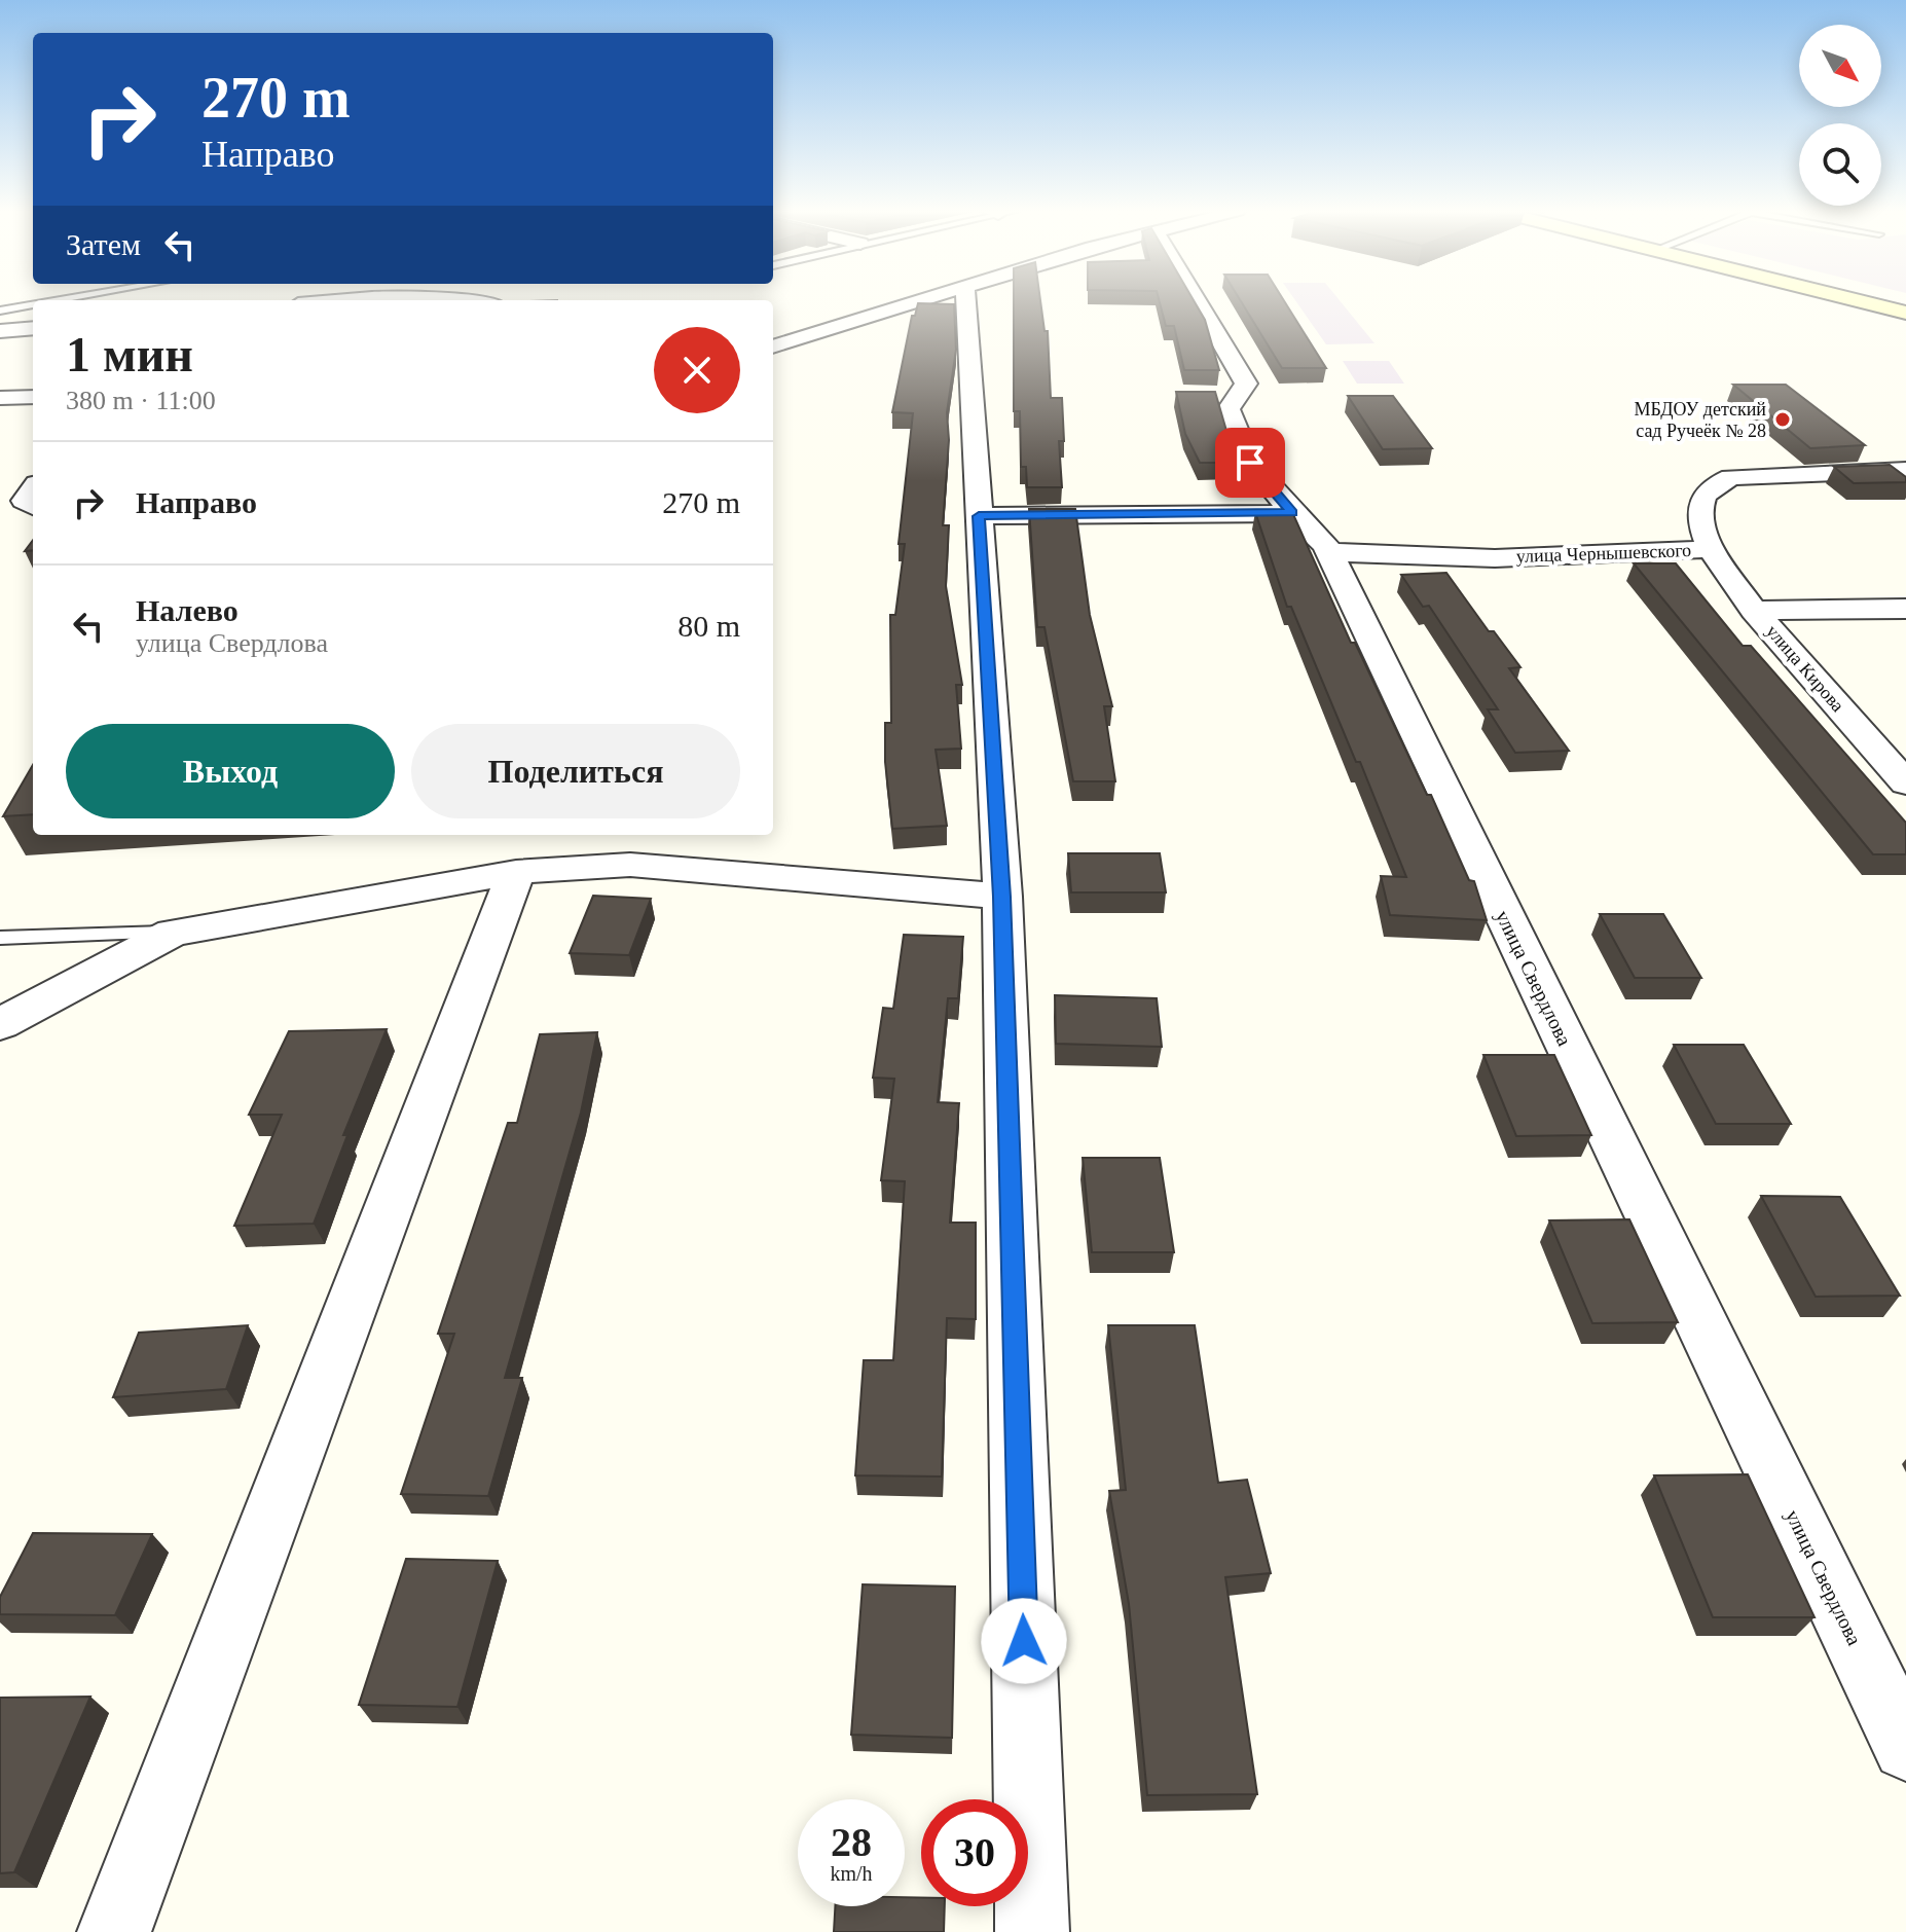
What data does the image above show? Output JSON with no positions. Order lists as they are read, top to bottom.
{
  "streets": {
    "street": ["улица Чернышевского", "улица Кирова", "улица Свердлова"]
  },
  "crossings": [
    ["улица Чернышевского", "улица Кирова"],
    ["улица Чернышевского", "улица Свердлова"]
  ],
  "places": ["МБДОУ детский сад Ручеёк № 28"],
  "north": "bottom right",
  "page": {
    "turn": ["270 m", "Направо"],
    "then": "Затем",
    "heading": ["1 мин", "380 m · 11:00"],
    "list": [
      {
        "name": "Направо",
        "value": "270 m"
      },
      {
        "name": "Налево",
        "note": "улица Свердлова",
        "value": "80 m"
      }
    ],
    "buttons": ["Выход", "Поделиться"],
    "speed": "28 km/h",
    "limit": "30"
  }
}
